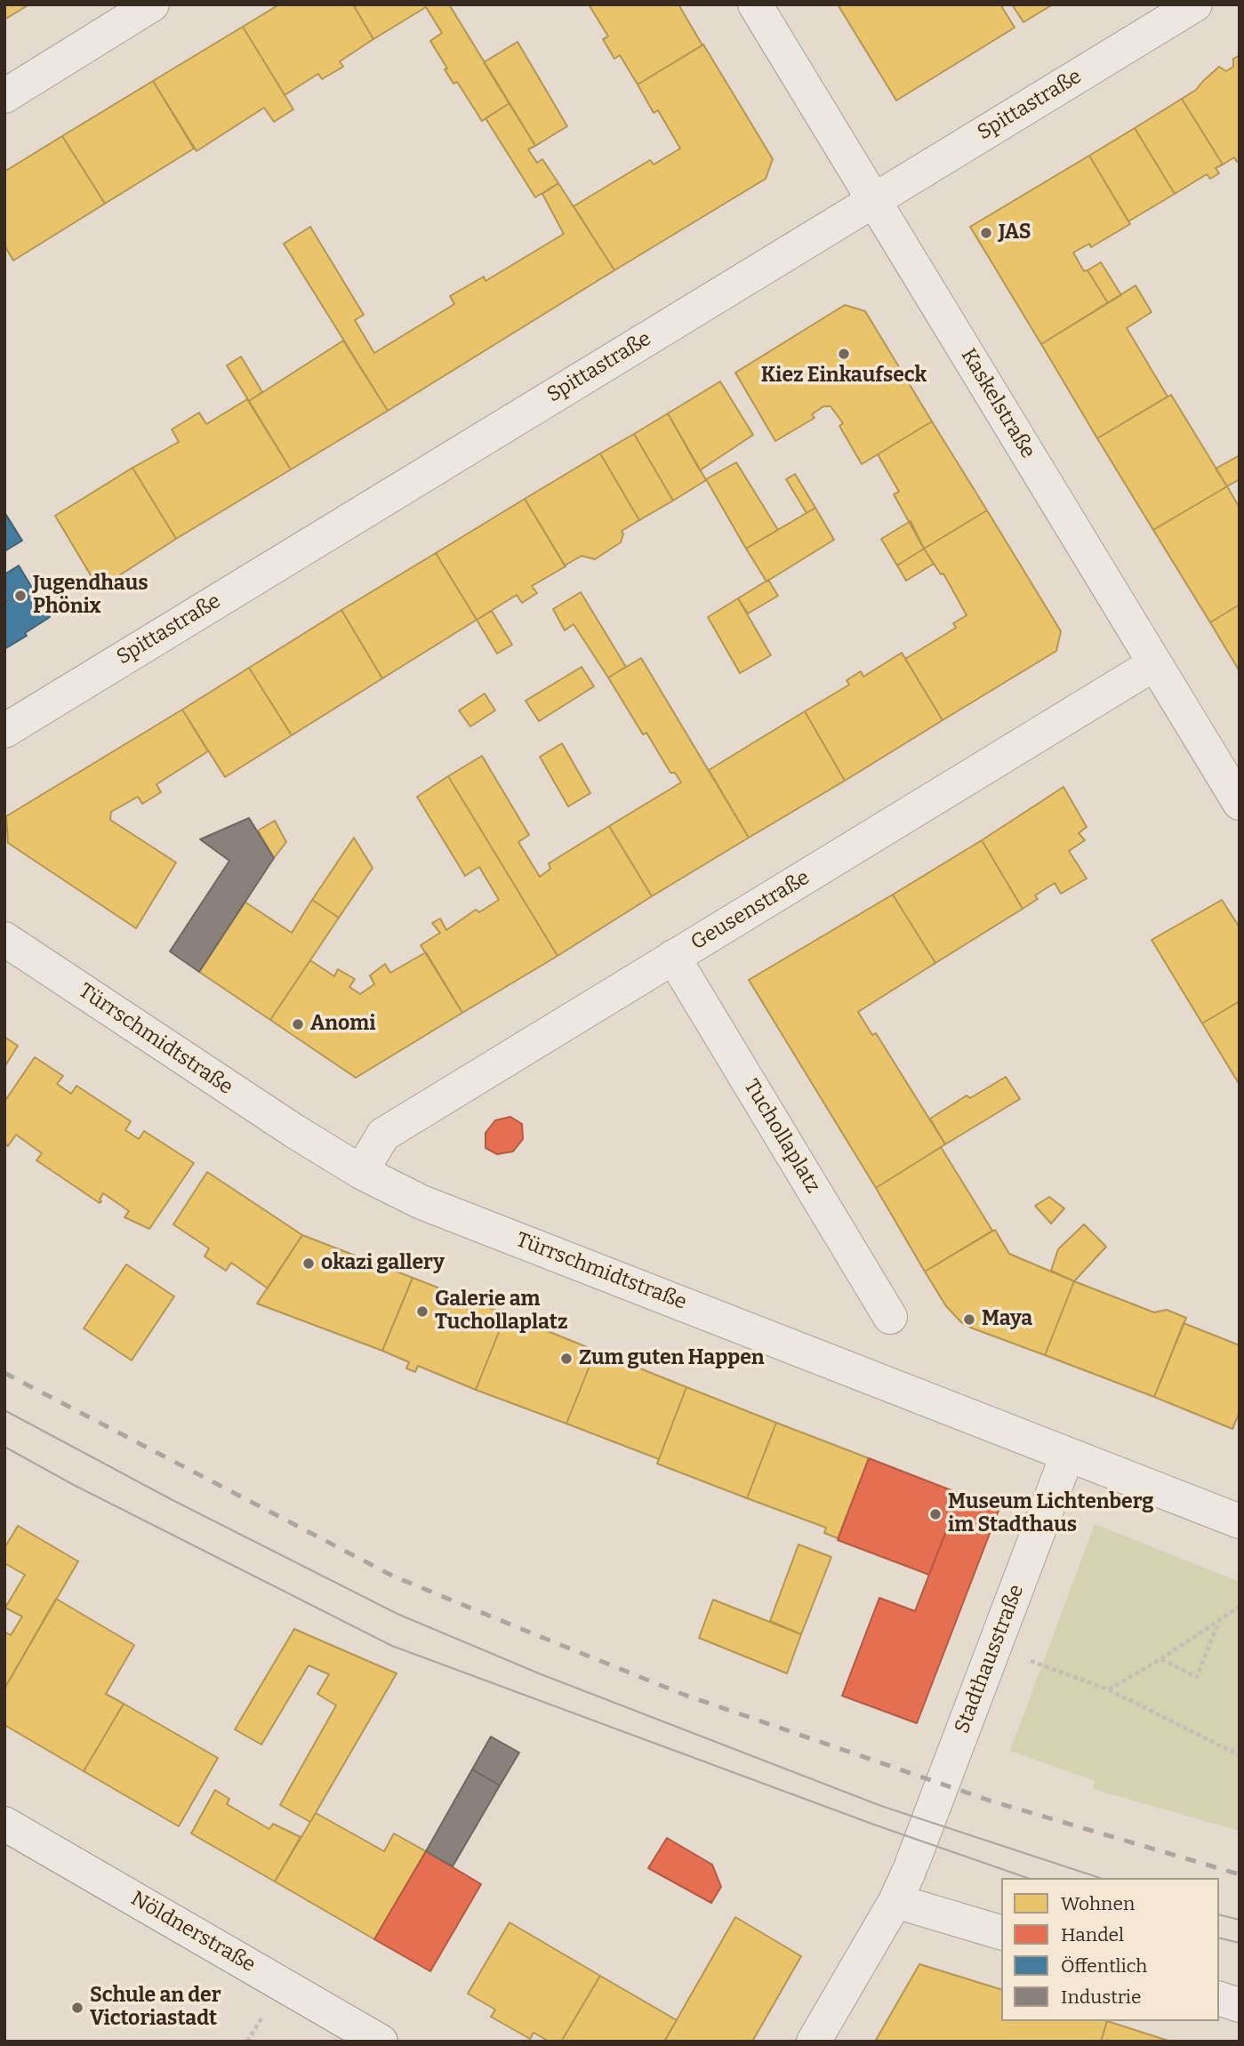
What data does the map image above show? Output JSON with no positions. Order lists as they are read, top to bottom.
{
  "streets": {
    "street": [
      "Spittastraße",
      "Kaskelstraße",
      "Geusenstraße",
      "Türrschmidtstraße",
      "Tuchollaplatz",
      "Stadthausstraße",
      "Nöldnerstraße"
    ]
  },
  "crossings": [
    ["Spittastraße", "Kaskelstraße"],
    ["Kaskelstraße", "Geusenstraße"],
    ["Geusenstraße", "Türrschmidtstraße"],
    ["Geusenstraße", "Tuchollaplatz"],
    ["Türrschmidtstraße", "Stadthausstraße"]
  ],
  "places": [
    "JAS",
    "Kiez Einkaufseck",
    "Jugendhaus Phönix",
    "Anomi",
    "okazi gallery",
    "Galerie am Tuchollaplatz",
    "Maya",
    "Zum guten Happen",
    "Museum Lichtenberg im Stadthaus",
    "Schule an der Victoriastadt"
  ],
  "legend": [
    "Wohnen",
    "Handel",
    "Öffentlich",
    "Industrie"
  ]
}
